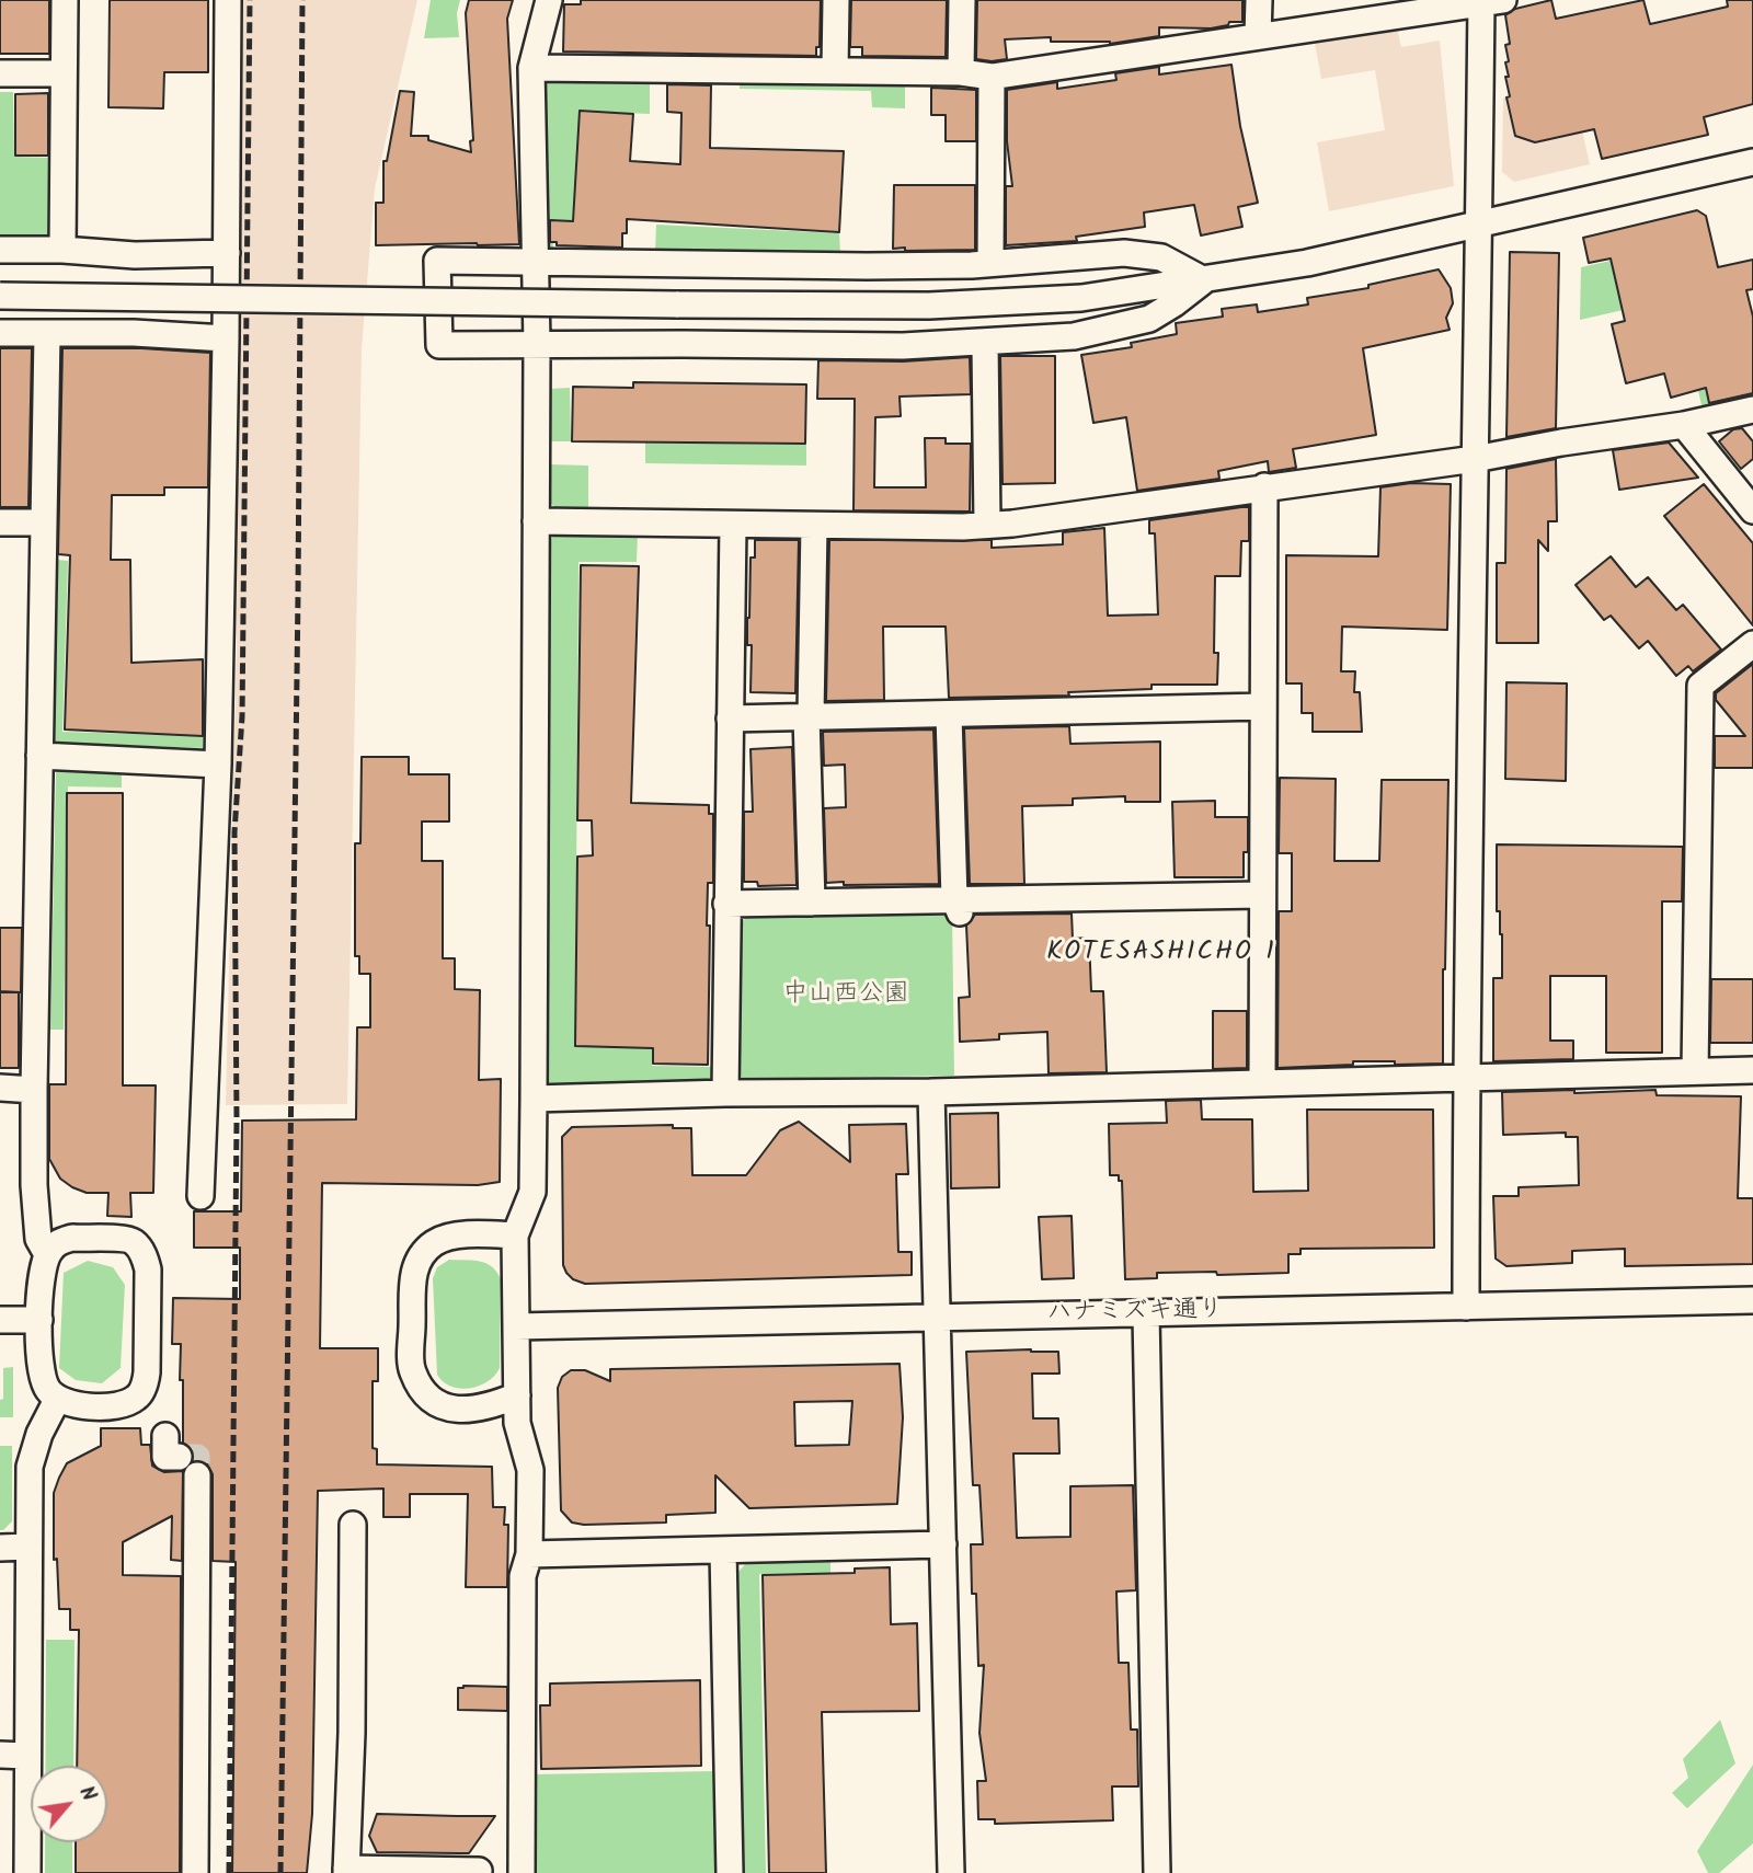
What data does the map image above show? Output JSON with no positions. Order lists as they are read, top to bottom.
{
  "streets": {
    "street": ["ハナミズキ通り"]
  },
  "districts": ["KOTESASHICHO 1"],
  "parks": ["中山西公園"],
  "north": "top right"
}
